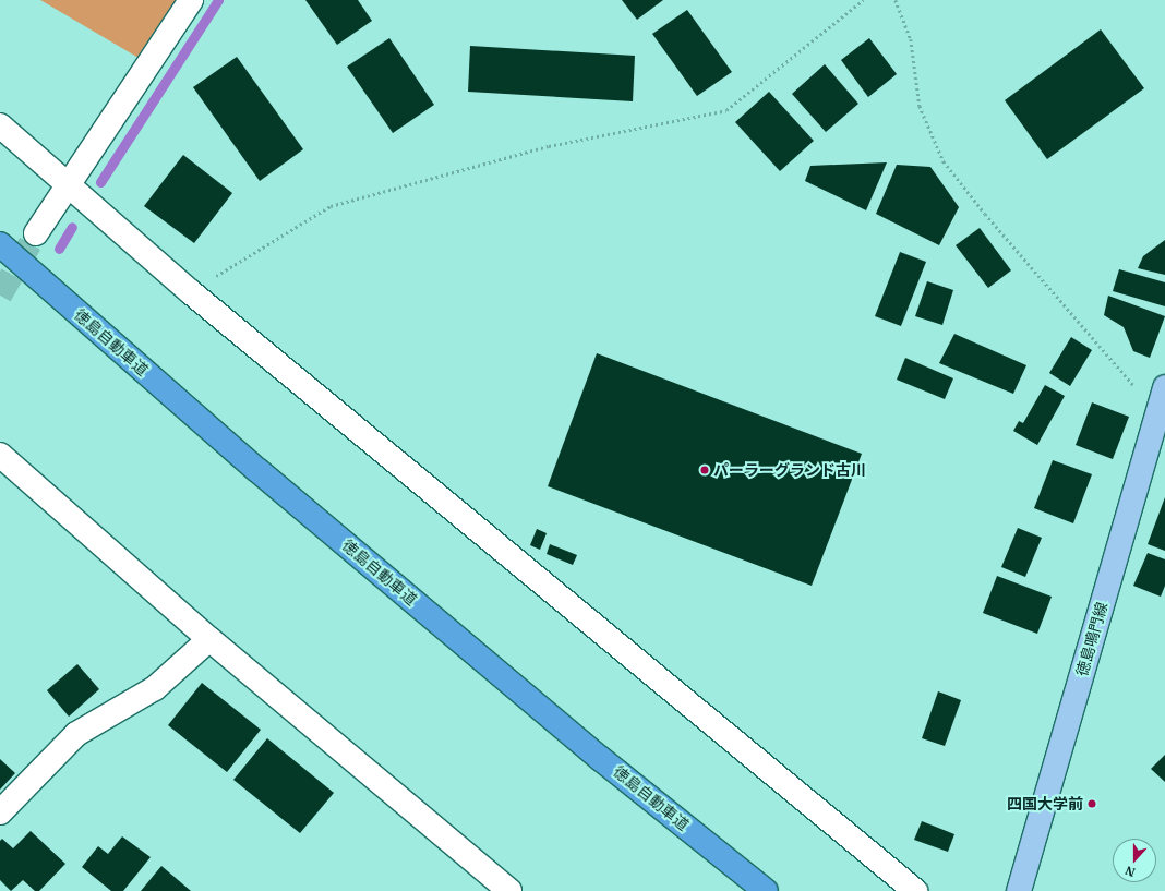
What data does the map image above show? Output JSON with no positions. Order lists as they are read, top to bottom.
{
  "streets": {
    "highway": ["徳島自動車道"],
    "main road": ["徳島鳴門線"]
  },
  "places": ["パーラーグランド古川", "四国大学前"],
  "north": "bottom"
}
